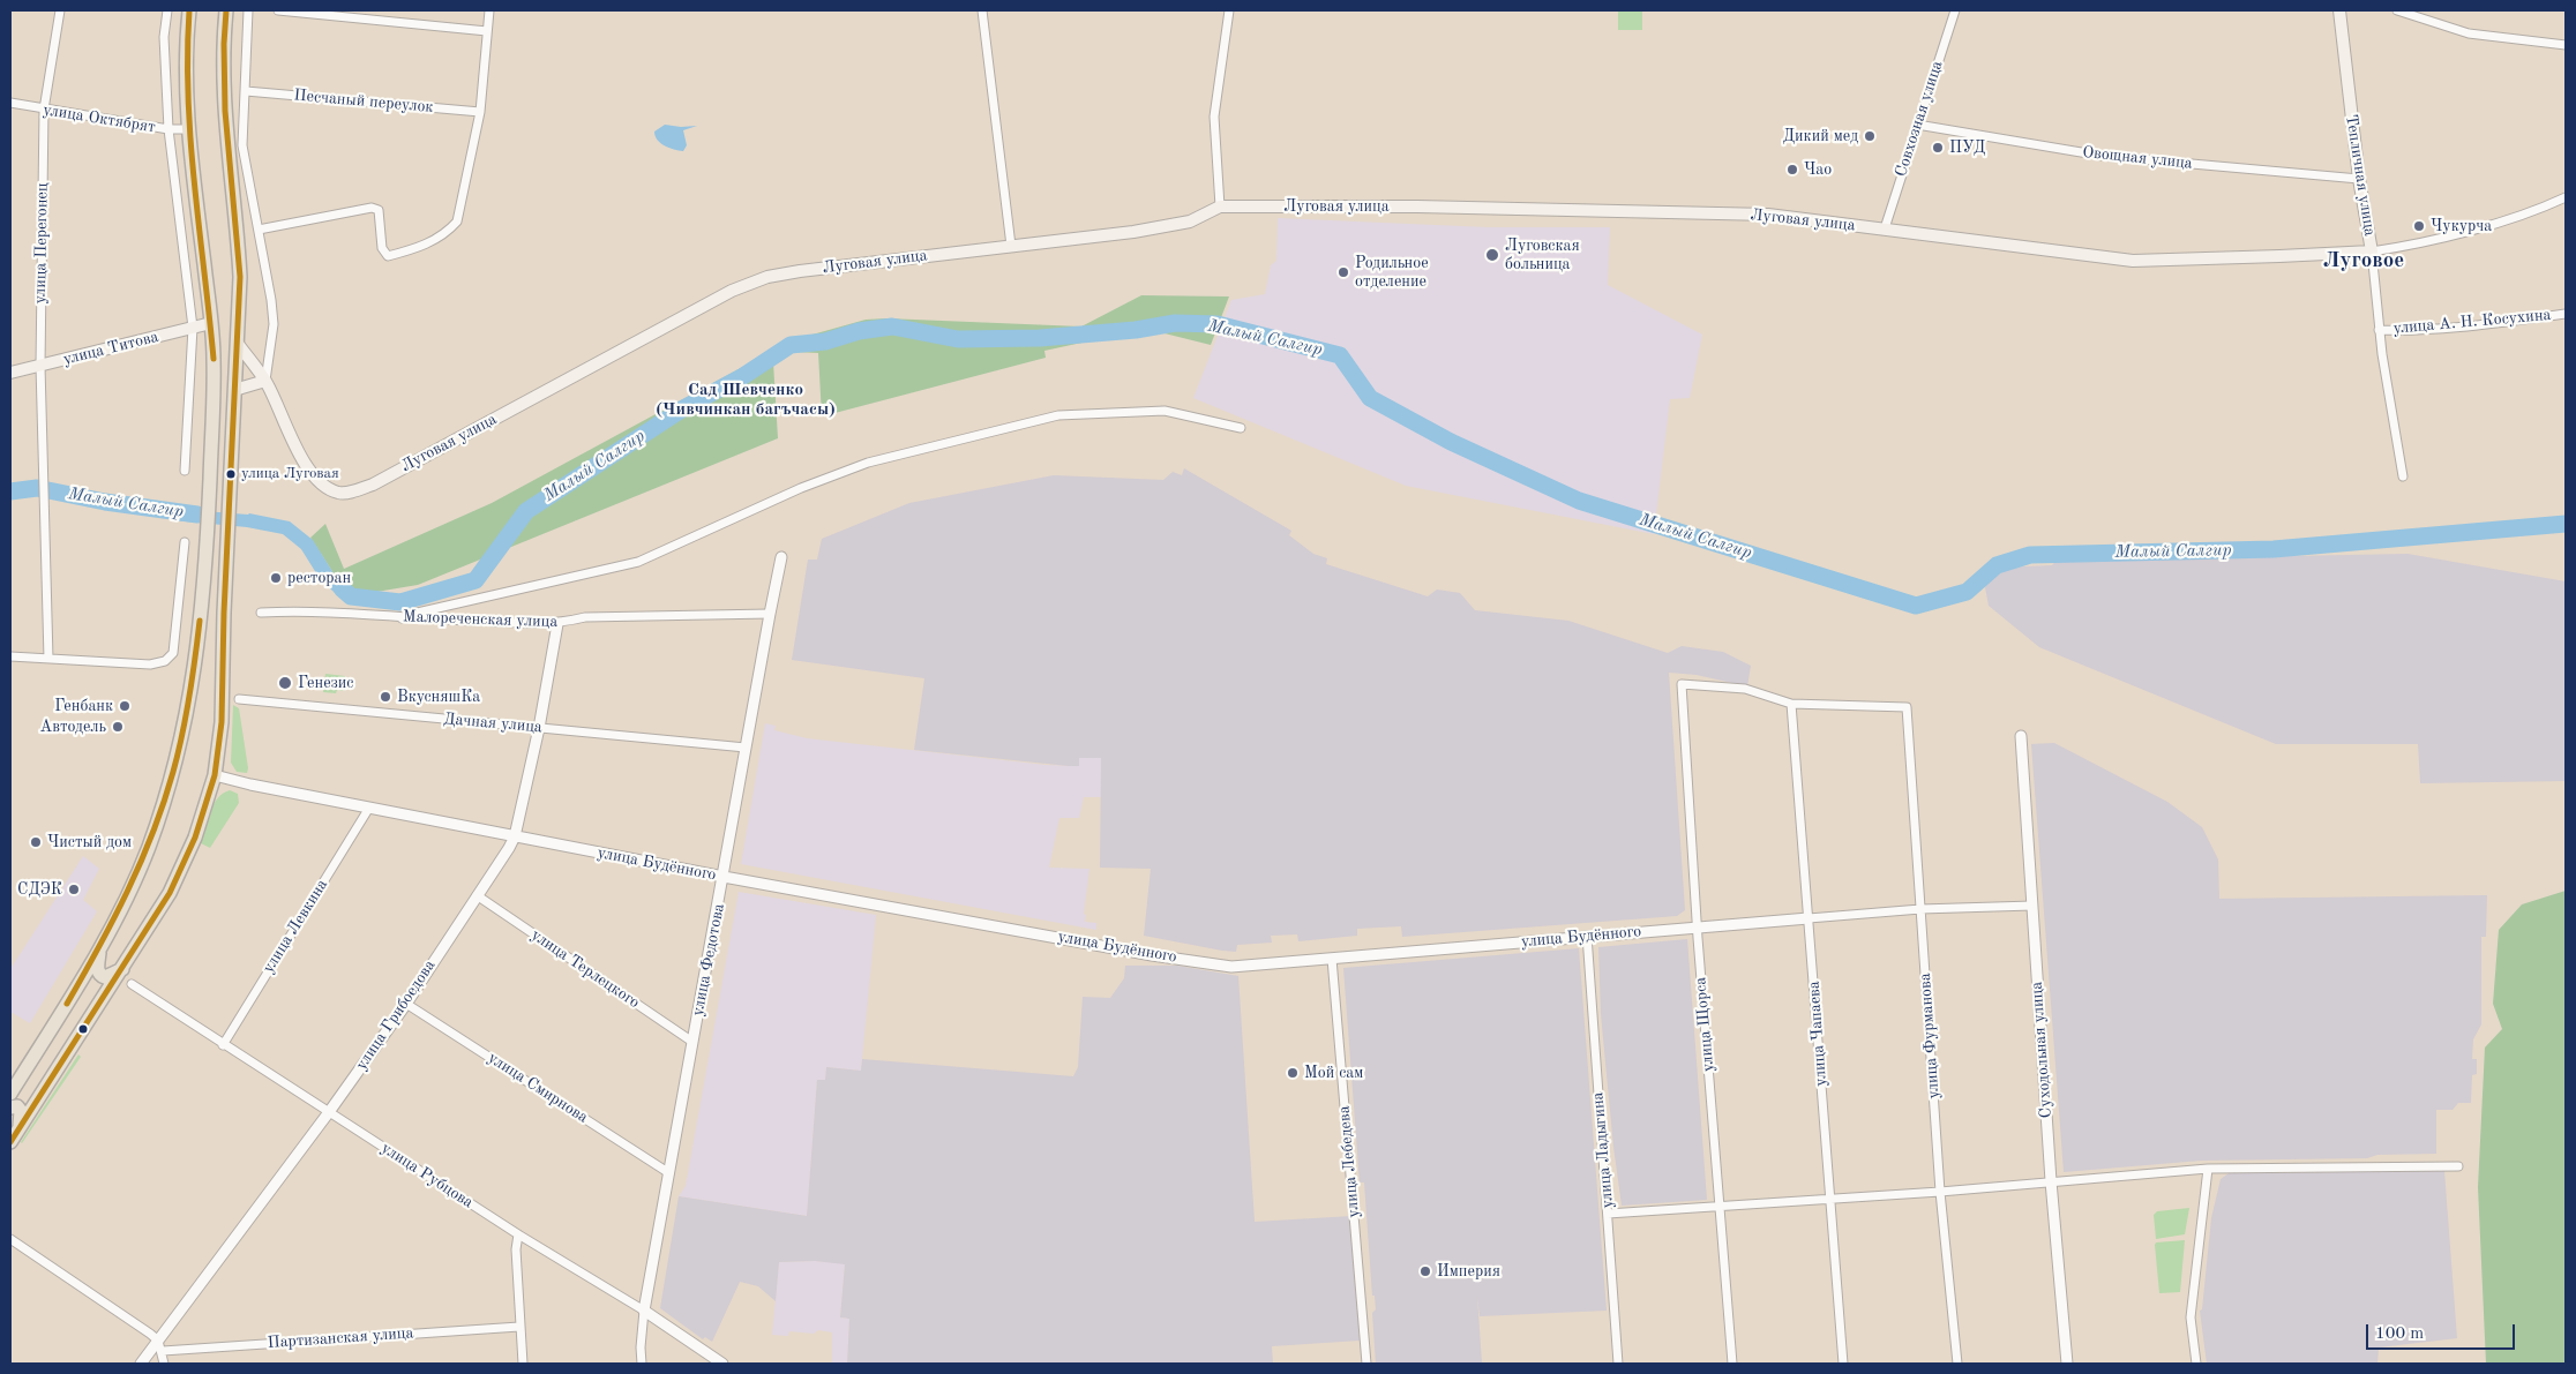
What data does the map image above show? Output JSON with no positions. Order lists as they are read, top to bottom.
{
  "streets": {
    "main road": ["Тепличная улица", "Луговая улица", "улица Титова"],
    "street": [
      "Песчаный переулок",
      "улица Октябрят",
      "Совхозная улица",
      "Овощная улица",
      "улица Перегонец",
      "улица А. Н. Косухина",
      "Малореченская улица",
      "Дачная улица",
      "улица Будённого",
      "улица Левкина",
      "улица Федотова",
      "улица Терлецкого",
      "улица Грибоедова",
      "улица Щорса",
      "улица Чапаева",
      "улица Фурманова",
      "Суходольная улица",
      "улица Смирнова",
      "улица Ладыгина",
      "улица Лебедева",
      "улица Рубцова",
      "Партизанская улица"
    ]
  },
  "crossings": [
    ["улица Октябрят", "улица Перегонец"],
    ["Совхозная улица", "Овощная улица"],
    ["Совхозная улица", "Луговая улица"],
    ["Овощная улица", "Тепличная улица"],
    ["Тепличная улица", "Луговая улица"],
    ["Тепличная улица", "улица А. Н. Косухина"],
    ["улица Перегонец", "улица Титова"],
    ["Малореченская улица", "улица Федотова"],
    ["Малореченская улица", "улица Грибоедова"],
    ["Дачная улица", "улица Федотова"],
    ["Дачная улица", "улица Грибоедова"],
    ["улица Будённого", "улица Левкина"],
    ["улица Будённого", "улица Федотова"],
    ["улица Будённого", "улица Грибоедова"],
    ["улица Будённого", "улица Щорса"],
    ["улица Будённого", "улица Чапаева"],
    ["улица Будённого", "улица Фурманова"],
    ["улица Будённого", "Суходольная улица"],
    ["улица Будённого", "улица Ладыгина"],
    ["улица Будённого", "улица Лебедева"],
    ["улица Левкина", "улица Рубцова"],
    ["улица Федотова", "улица Терлецкого"],
    ["улица Федотова", "улица Смирнова"],
    ["улица Федотова", "улица Рубцова"],
    ["улица Терлецкого", "улица Грибоедова"],
    ["улица Грибоедова", "улица Смирнова"],
    ["улица Грибоедова", "улица Рубцова"],
    ["улица Грибоедова", "Партизанская улица"],
    ["улица Щорса", "улица Чапаева"],
    ["улица Щорса", "улица Фурманова"],
    ["улица Чапаева", "улица Фурманова"]
  ],
  "districts": ["Луговое", "Сад Шевченко (Чивчинкан багъчасы)"],
  "water": ["Малый Салгир"],
  "places": [
    "Дикий мед",
    "ПУД",
    "Чао",
    "Чукурча",
    "Луговская больница",
    "Родильное отделение",
    "улица Луговая",
    "ресторан",
    "Генезис",
    "ВкусняшКа",
    "Генбанк",
    "Автодель",
    "Чистый дом",
    "СДЭК",
    "Мой сам",
    "Империя"
  ],
  "scale_bar": "100 m"
}
